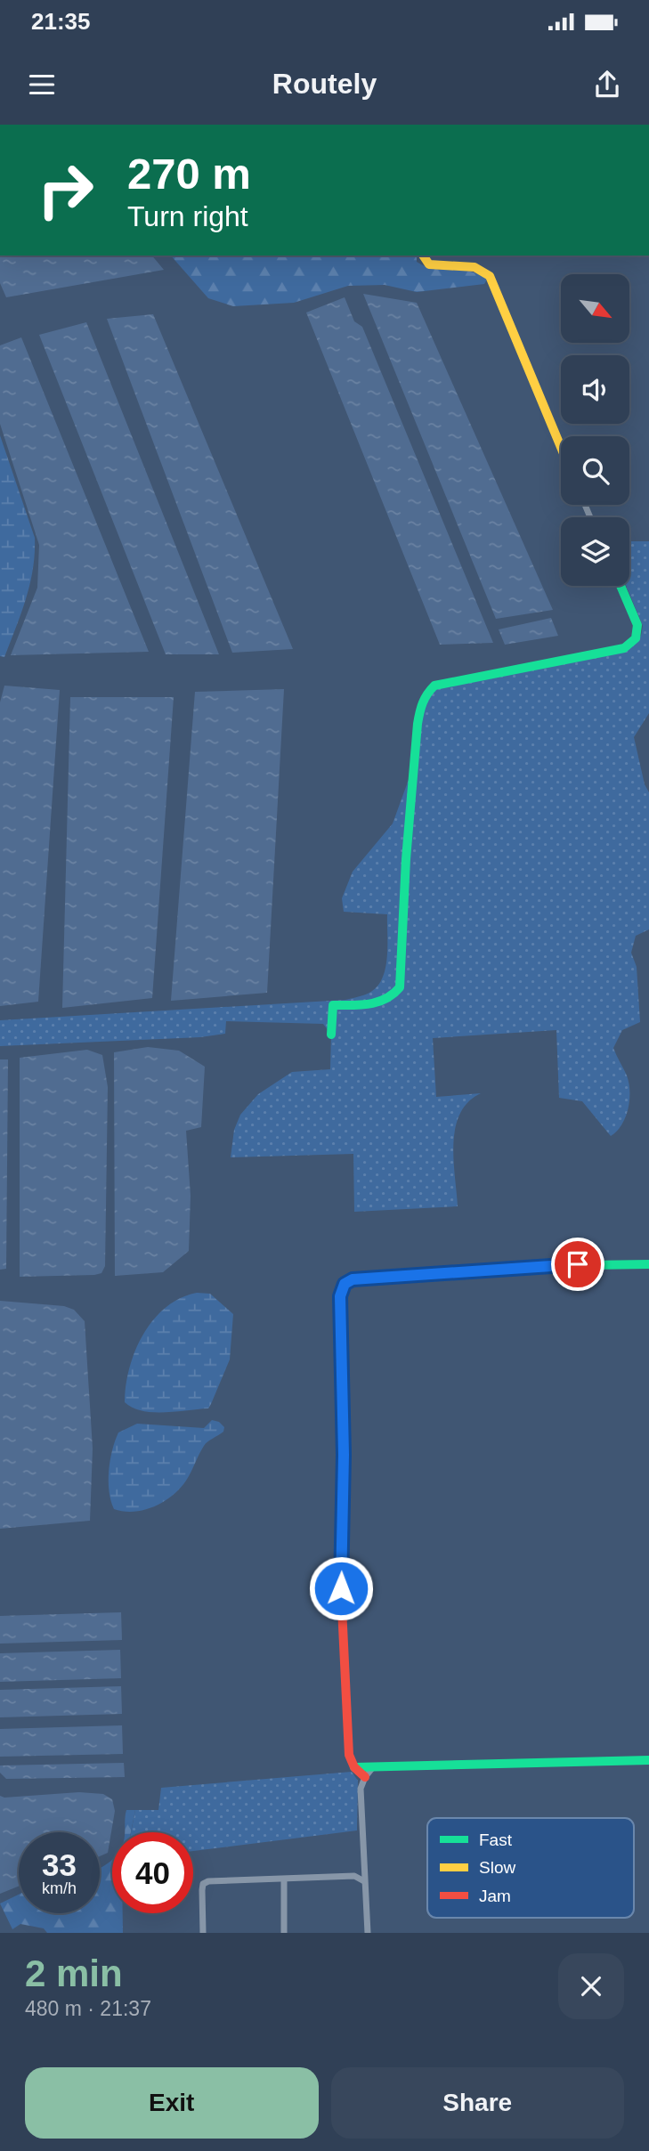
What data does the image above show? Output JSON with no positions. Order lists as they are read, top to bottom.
{
  "legend": ["Fast", "Slow", "Jam"],
  "north": "bottom right",
  "page": {
    "status": "21:35",
    "header": "Routely",
    "turn": ["270 m", "Turn right"],
    "speed": "33 km/h",
    "limit": "40",
    "heading": ["2 min", "480 m · 21:37"],
    "buttons": ["Exit", "Share"]
  }
}
